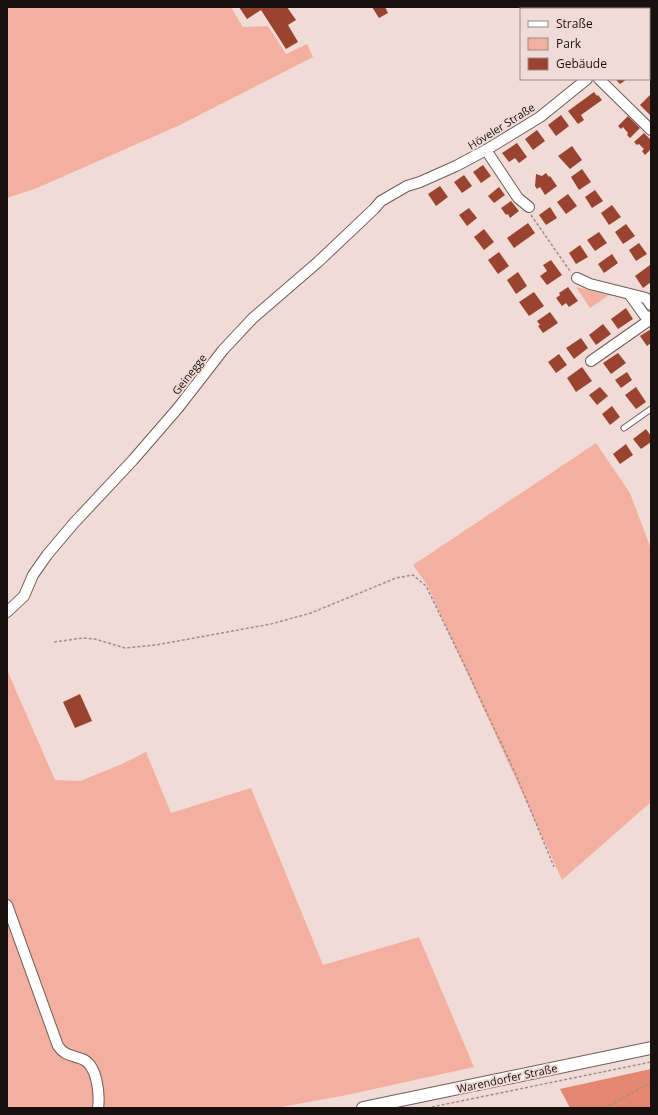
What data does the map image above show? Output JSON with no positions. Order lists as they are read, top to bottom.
{
  "streets": {
    "street": ["Höveler Straße", "Geinegge", "Warendorfer Straße"]
  },
  "crossings": [
    ["Höveler Straße", "Geinegge"]
  ],
  "legend": ["Straße", "Park", "Gebäude"]
}
